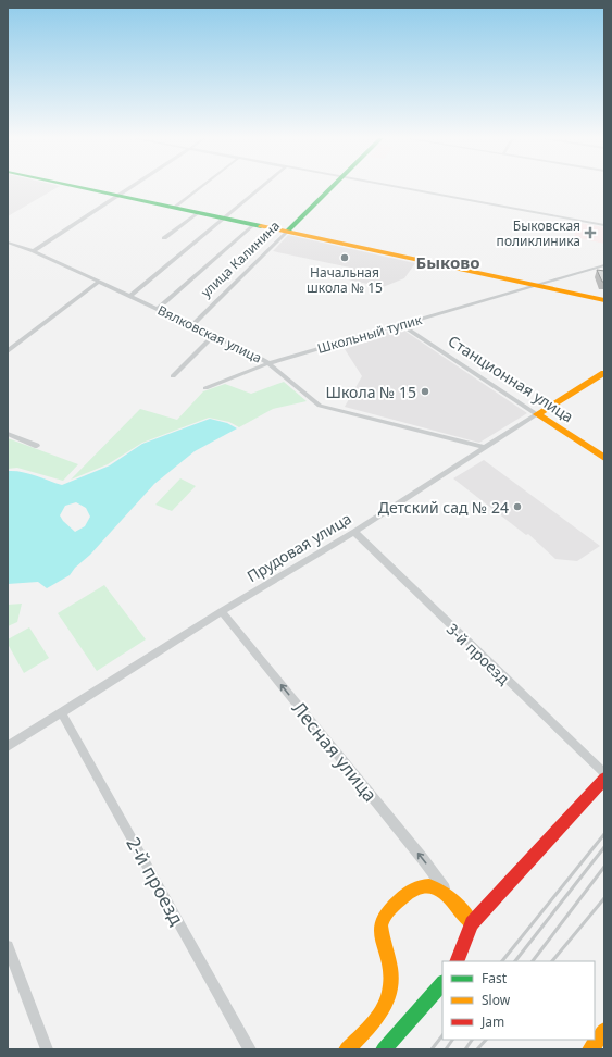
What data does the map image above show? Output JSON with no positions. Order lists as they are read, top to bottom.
{
  "streets": {
    "main road": ["улица Калинина", "Станционная улица", "Прудовая улица"],
    "street": [
      "Вялковская улица",
      "Школьный тупик",
      "3-й проезд",
      "Лесная улица",
      "2-й проезд"
    ]
  },
  "crossings": [
    ["улица Калинина", "Вялковская улица"],
    ["Вялковская улица", "Школьный тупик"],
    ["Вялковская улица", "Прудовая улица"],
    ["Школьный тупик", "Станционная улица"],
    ["Станционная улица", "Прудовая улица"],
    ["Прудовая улица", "3-й проезд"],
    ["Прудовая улица", "Лесная улица"],
    ["Прудовая улица", "2-й проезд"]
  ],
  "one_way": ["Лесная улица"],
  "districts": ["Быково"],
  "places": {
    "health": ["Быковская поликлиника"],
    "other": ["Начальная школа № 15", "Школа № 15", "Детский сад № 24"]
  },
  "legend": ["Fast", "Slow", "Jam"]
}
